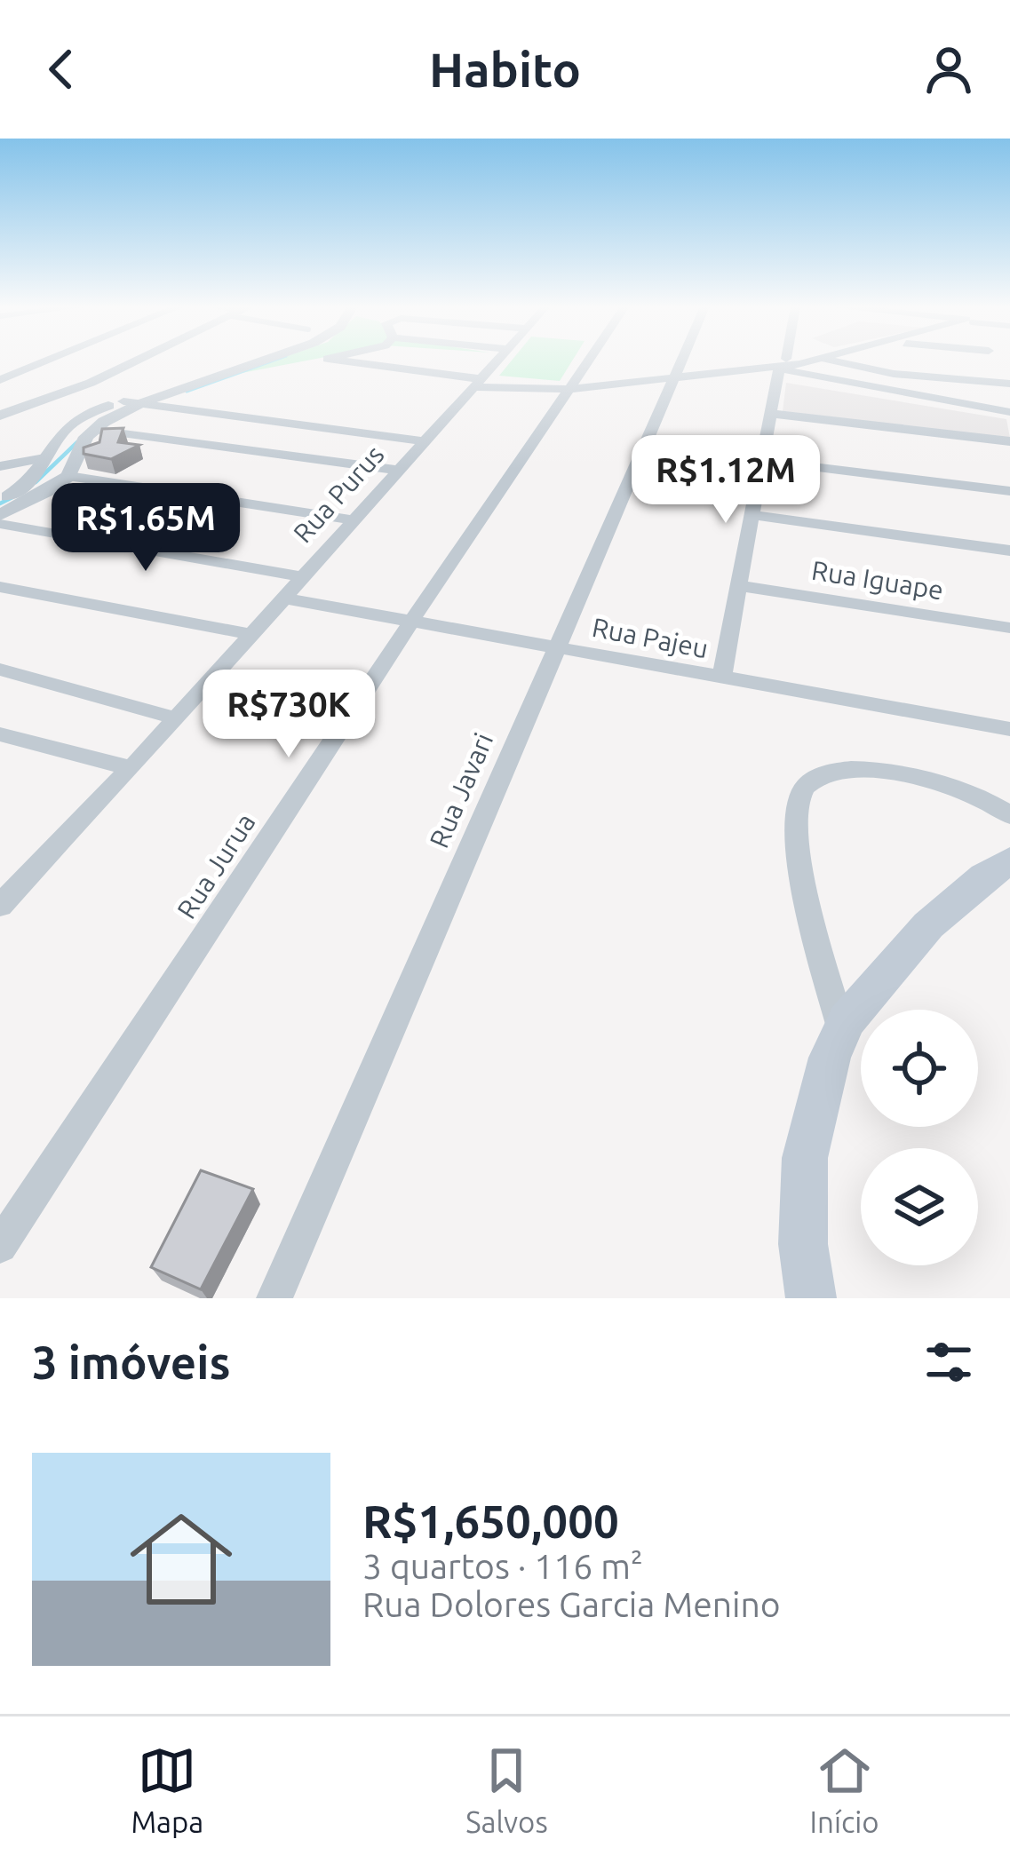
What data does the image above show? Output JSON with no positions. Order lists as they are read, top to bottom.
{
  "streets": {
    "street": [
      "Rua Purus",
      "Rua Iguape",
      "Rua Pajeu",
      "Rua Javari",
      "Rua Jurua"
    ]
  },
  "crossings": [
    ["Rua Purus", "Rua Pajeu"],
    ["Rua Pajeu", "Rua Javari"],
    ["Rua Pajeu", "Rua Jurua"]
  ],
  "page": {
    "header": "Habito",
    "price": ["R$1.12M", "R$1.65M", "R$730K"],
    "heading": "3 imóveis",
    "list": [
      {
        "name": "R$1,650,000",
        "note": "3 quartos · 116 m² · Rua Dolores Garcia Menino"
      }
    ],
    "tabs": ["Mapa", "Salvos", "Início"]
  }
}
